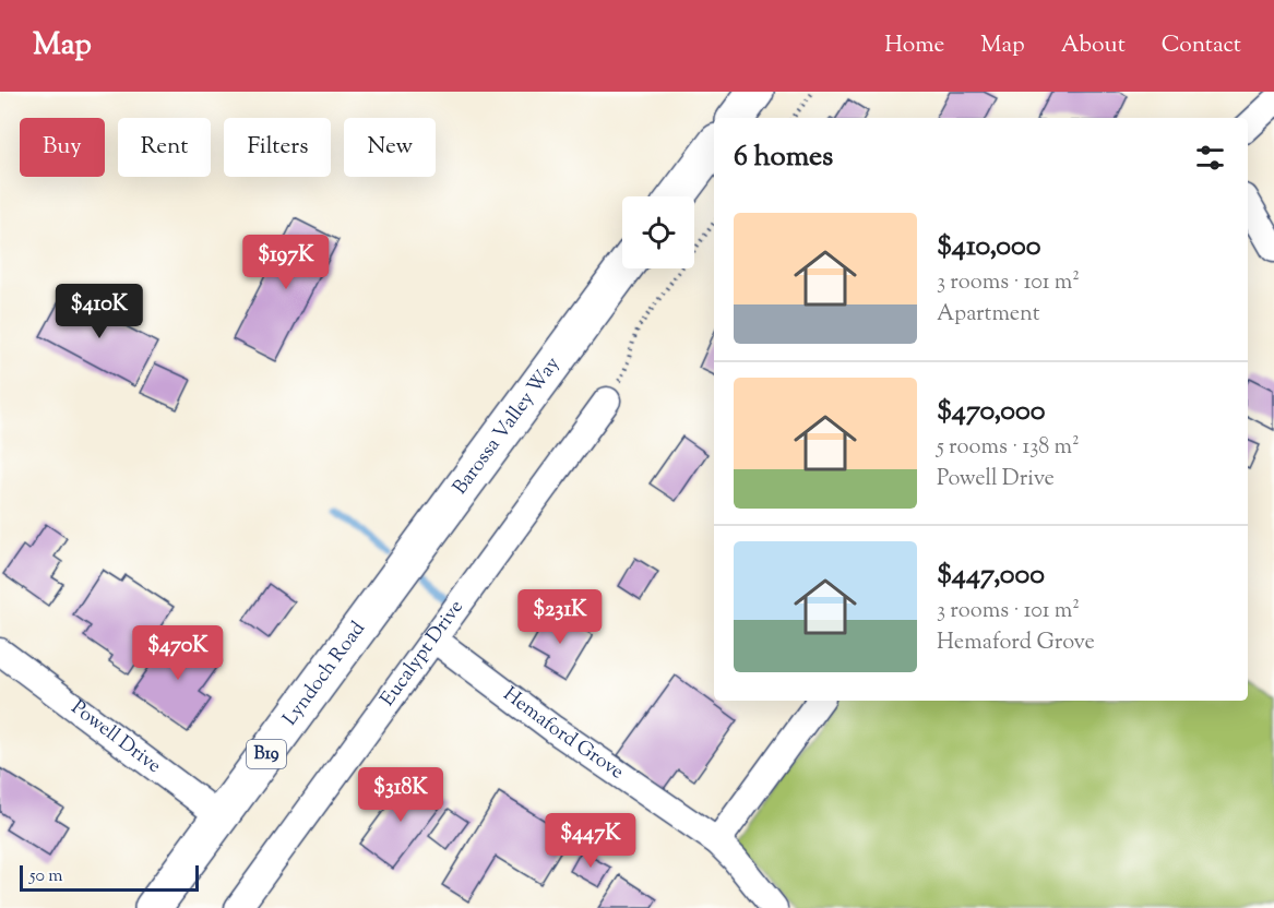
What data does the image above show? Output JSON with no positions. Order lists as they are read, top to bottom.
{
  "streets": {
    "main road": ["Barossa Valley Way", "Lyndoch Road", "B19"],
    "street": ["Eucalypt Drive", "Hemaford Grove", "Powell Drive"]
  },
  "crossings": [
    ["Barossa Valley Way", "Lyndoch Road"],
    ["Eucalypt Drive", "Hemaford Grove"],
    ["Lyndoch Road", "Powell Drive"]
  ],
  "scale_bar": "50 m",
  "page": {
    "header": "Map",
    "nav": [
      "Home",
      "Map",
      "About",
      "Contact"
    ],
    "chip": [
      "Buy",
      "Rent",
      "Filters",
      "New"
    ],
    "heading": "6 homes",
    "list": [
      {
        "name": "$410,000",
        "note": "3 rooms · 101 m² · Apartment"
      },
      {
        "name": "$470,000",
        "note": "5 rooms · 138 m² · Powell Drive"
      },
      {
        "name": "$447,000",
        "note": "3 rooms · 101 m² · Hemaford Grove"
      }
    ],
    "price": [
      "$197K",
      "$410K",
      "$231K",
      "$470K",
      "$318K",
      "$447K"
    ],
    "scale": "50 m"
  }
}
